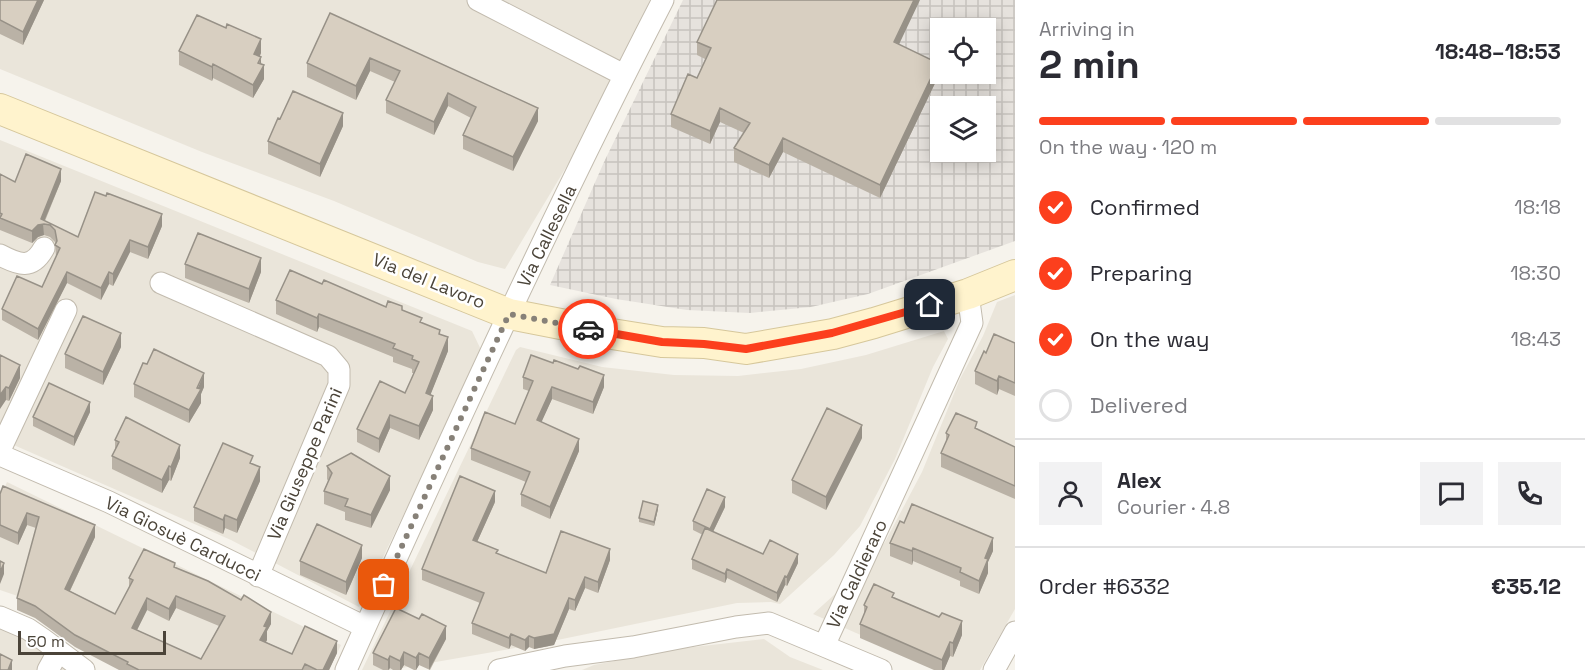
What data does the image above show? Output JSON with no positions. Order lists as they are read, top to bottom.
{
  "streets": {
    "street": [
      "Via Callesella",
      "Via del Lavoro",
      "Via Giuseppe Parini",
      "Via Giosuè Carducci",
      "Via Caldieraro"
    ]
  },
  "crossings": [
    ["Via Callesella", "Via del Lavoro"],
    ["Via Callesella", "Via Giosuè Carducci"],
    ["Via del Lavoro", "Via Caldieraro"],
    ["Via Giuseppe Parini", "Via Giosuè Carducci"]
  ],
  "scale_bar": "50 m",
  "page": {
    "heading": ["2 min", "Arriving in", "18:48–18:53"],
    "panel": [
      "Alex",
      "Courier · 4.8",
      "Order #6332",
      "€35.12"
    ],
    "bar": "On the way · 120 m",
    "list": [
      ["Confirmed", "18:18"],
      ["Preparing", "18:30"],
      ["On the way", "18:43"],
      "Delivered"
    ],
    "scale": "50 m"
  }
}
